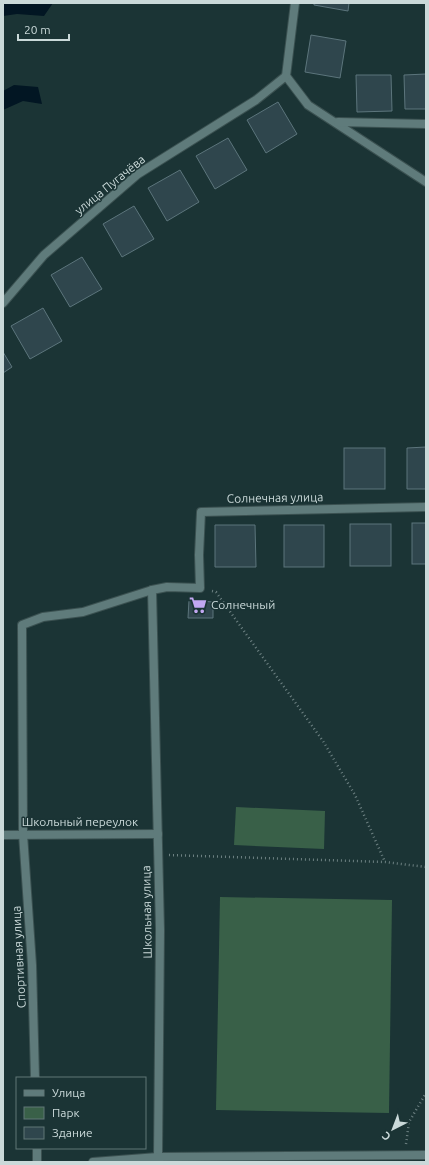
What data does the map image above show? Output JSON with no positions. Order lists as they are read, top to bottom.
{
  "streets": {
    "street": [
      "улица Пугачёва",
      "Солнечная улица",
      "Школьный переулок",
      "Школьная улица",
      "Спортивная улица"
    ]
  },
  "crossings": [
    ["Школьный переулок", "Школьная улица"],
    ["Школьный переулок", "Спортивная улица"],
    ["Школьная улица", "Спортивная улица"]
  ],
  "places": {
    "supermarket": ["Солнечный"]
  },
  "legend": ["Улица", "Парк", "Здание"],
  "scale_bar": "20 m",
  "north": "bottom left"
}
